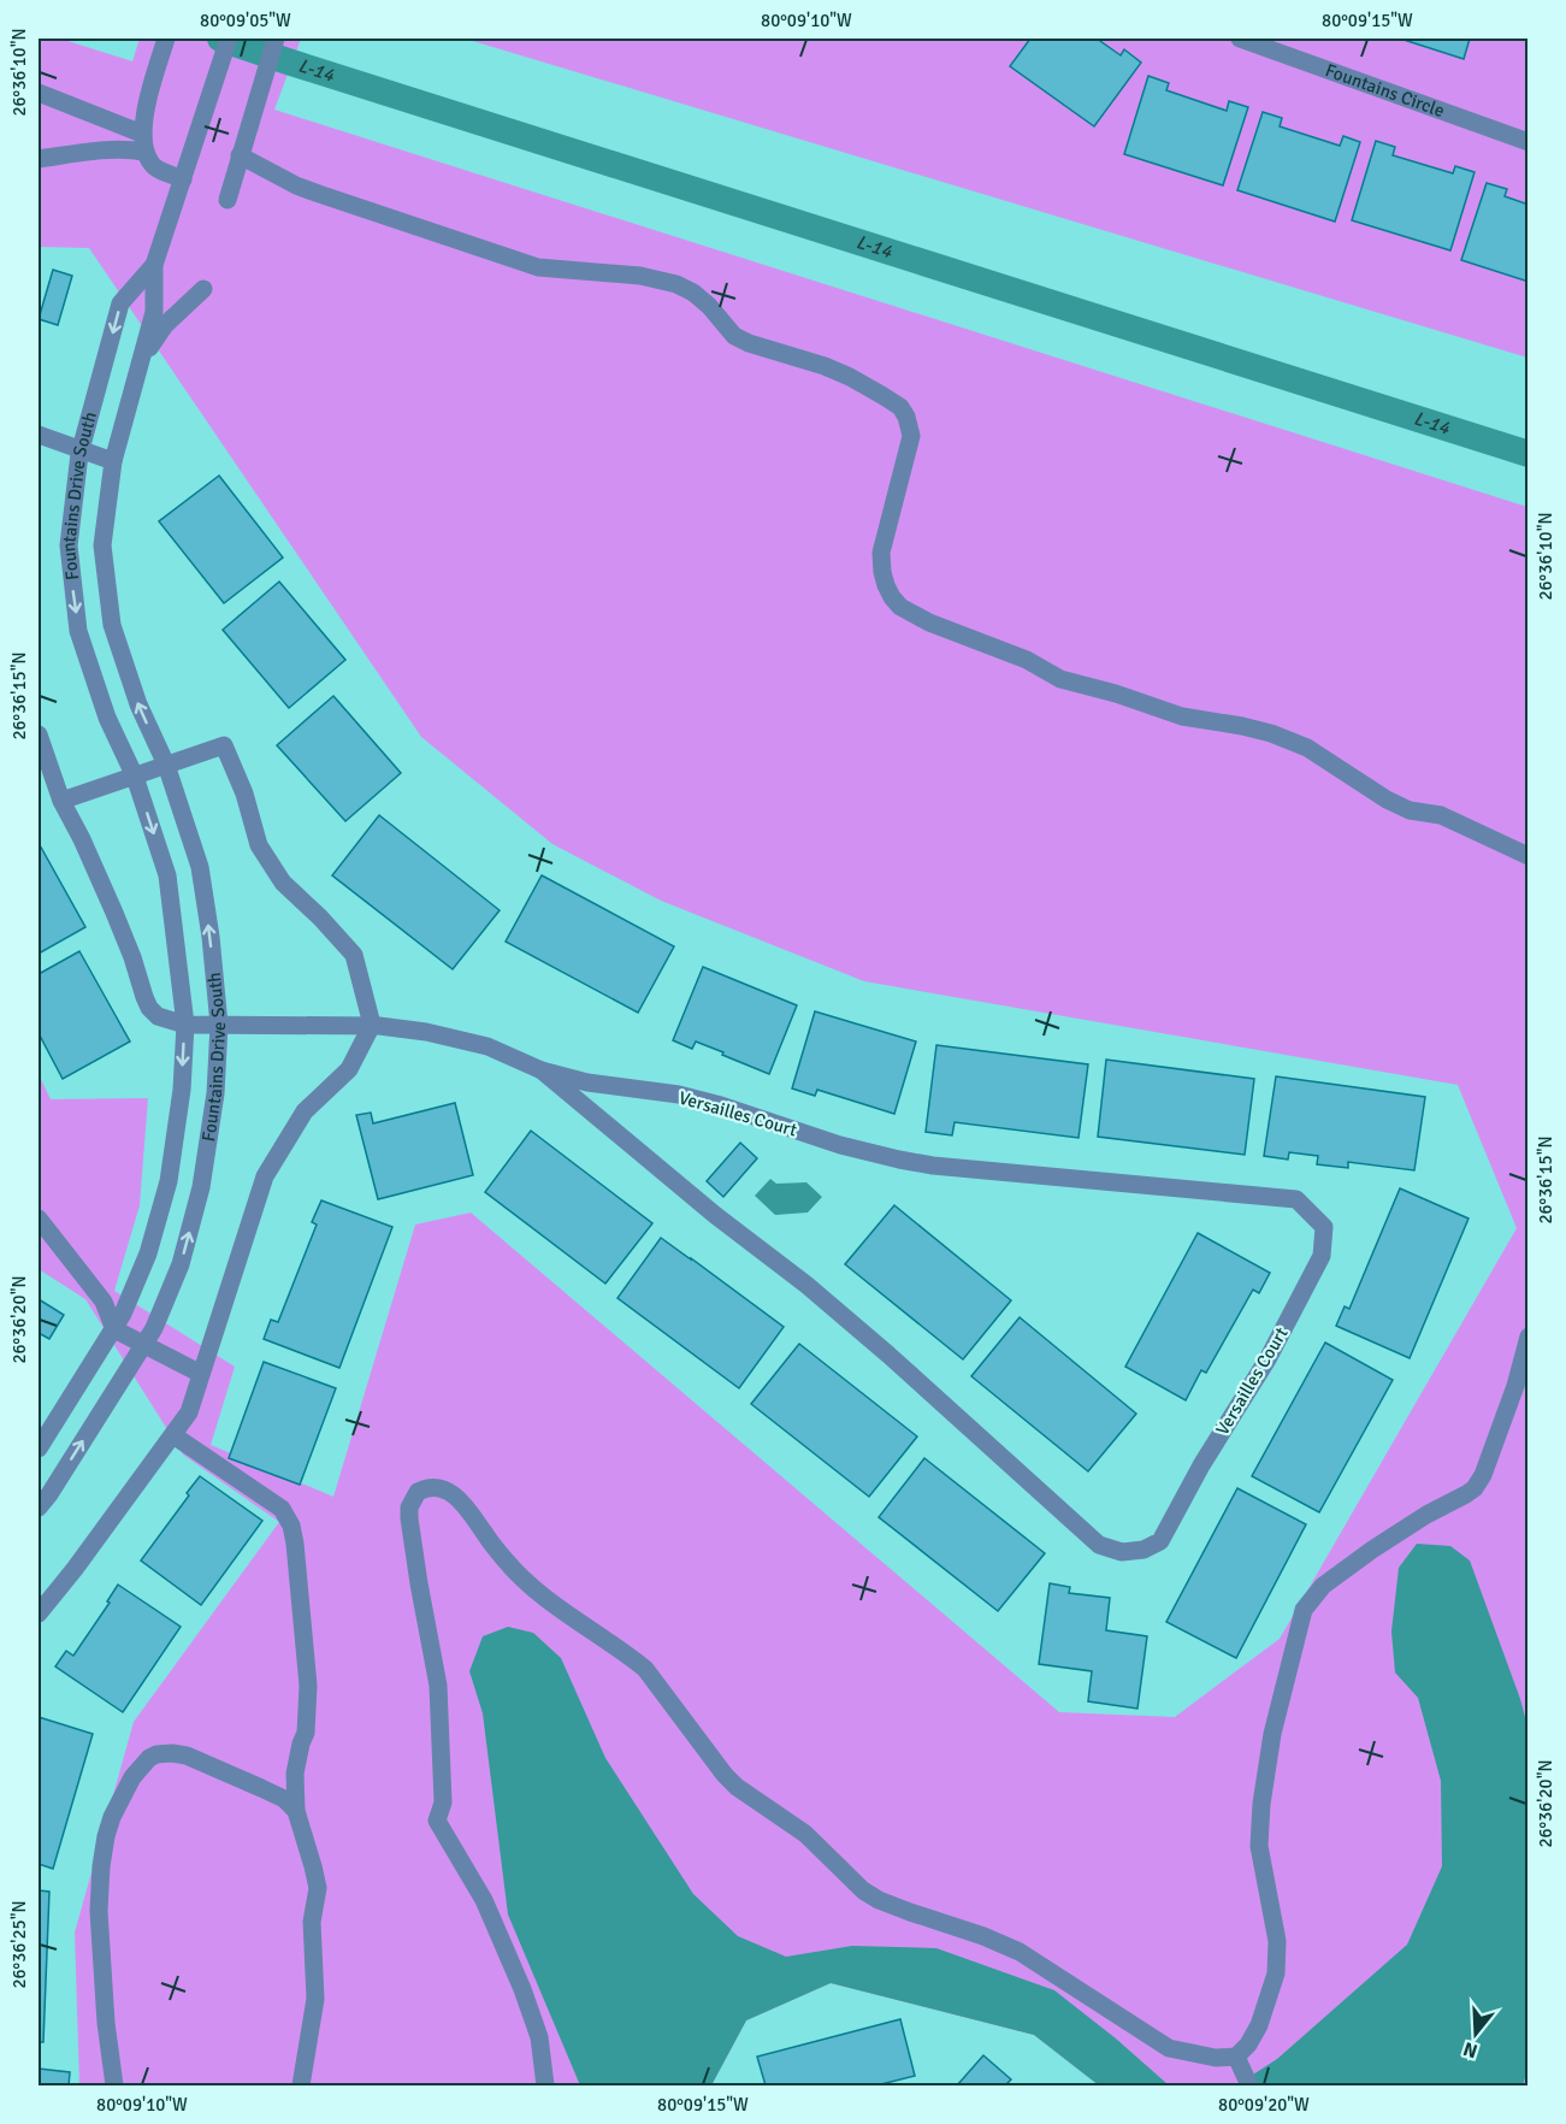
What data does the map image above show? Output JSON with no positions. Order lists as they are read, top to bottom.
{
  "streets": {
    "street": ["Fountains Circle", "Fountains Drive South", "Versailles Court"]
  },
  "crossings": [
    ["Fountains Drive South", "Versailles Court"]
  ],
  "water": ["L-14"],
  "north": "bottom",
  "coordinates": [
    "80°09'05\"W",
    "80°09'10\"W",
    "80°09'15\"W",
    "26°36'10\"N",
    "26°36'15\"N",
    "26°36'20\"N",
    "26°36'25\"N",
    "80°09'20\"W"
  ]
}
